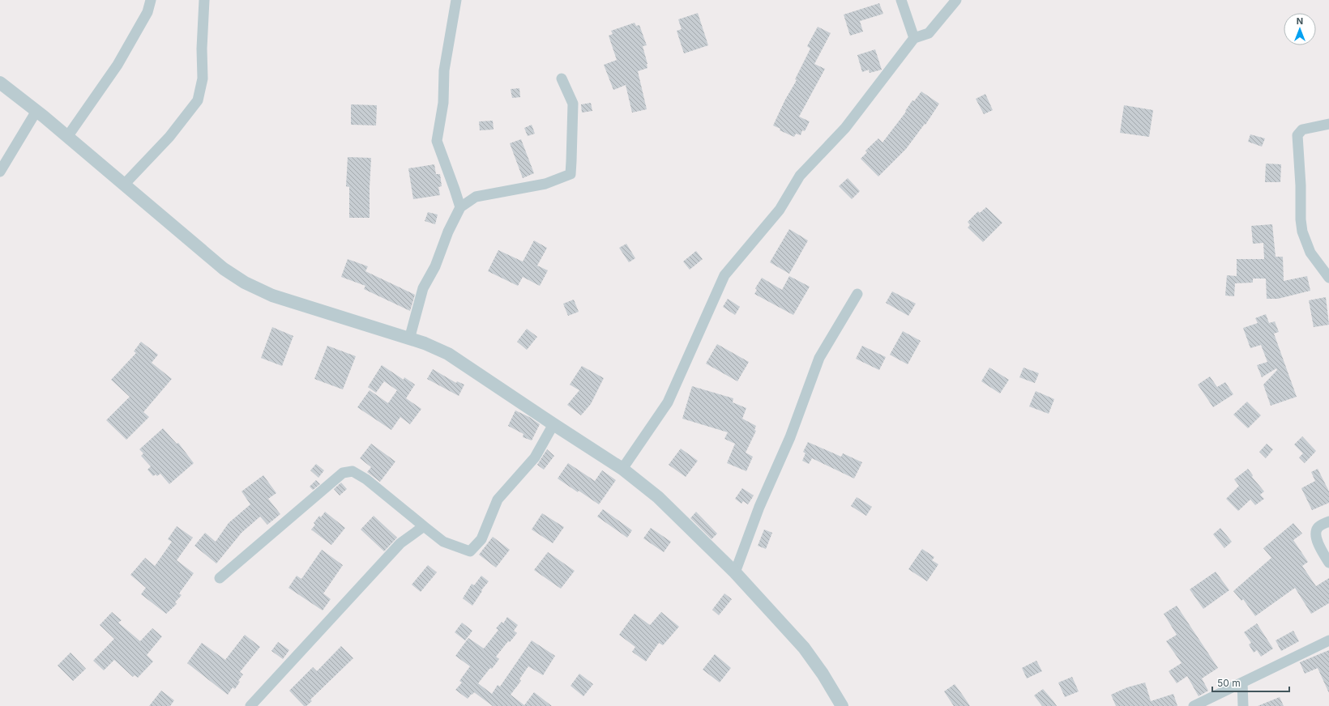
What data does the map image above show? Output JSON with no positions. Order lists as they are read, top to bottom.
{
  "scale_bar": "50 m",
  "north": "top"
}
